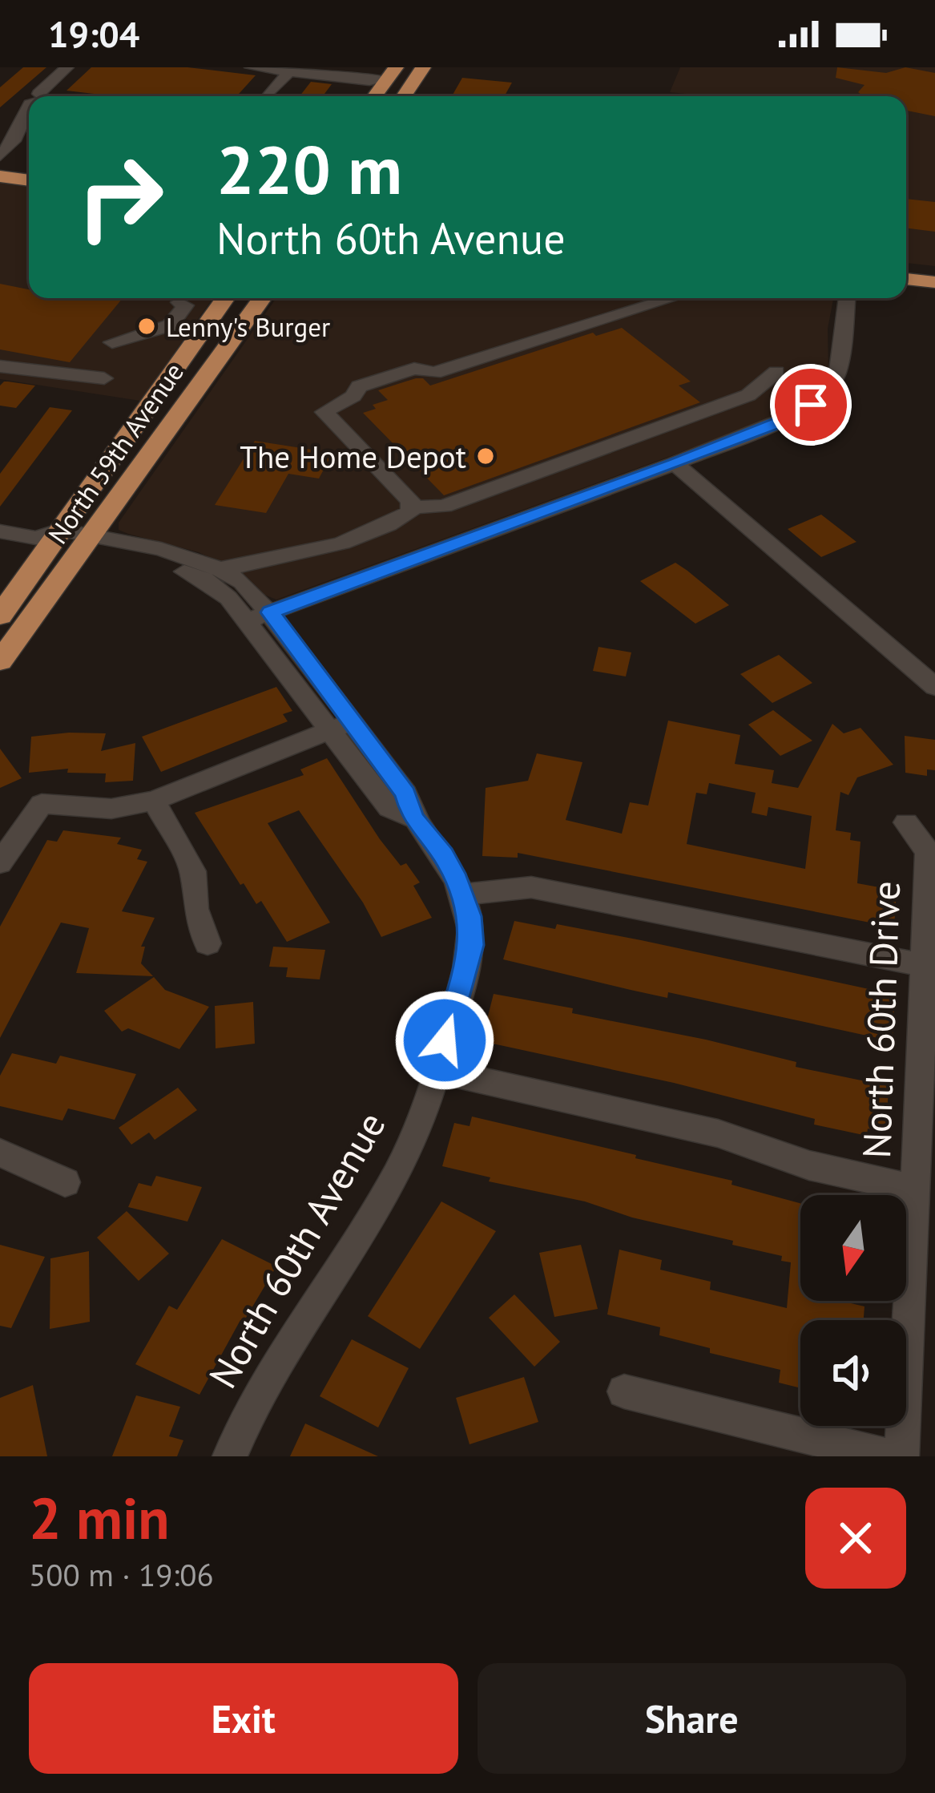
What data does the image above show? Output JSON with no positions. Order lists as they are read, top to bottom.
{
  "streets": {
    "main road": ["North 59th Avenue"],
    "street": ["North 60th Drive", "North 60th Avenue"]
  },
  "places": ["Lenny's Burger", "The Home Depot"],
  "north": "bottom",
  "page": {
    "status": "19:04",
    "turn": ["220 m", "North 60th Avenue"],
    "heading": ["2 min", "500 m · 19:06"],
    "buttons": ["Exit", "Share"]
  }
}
